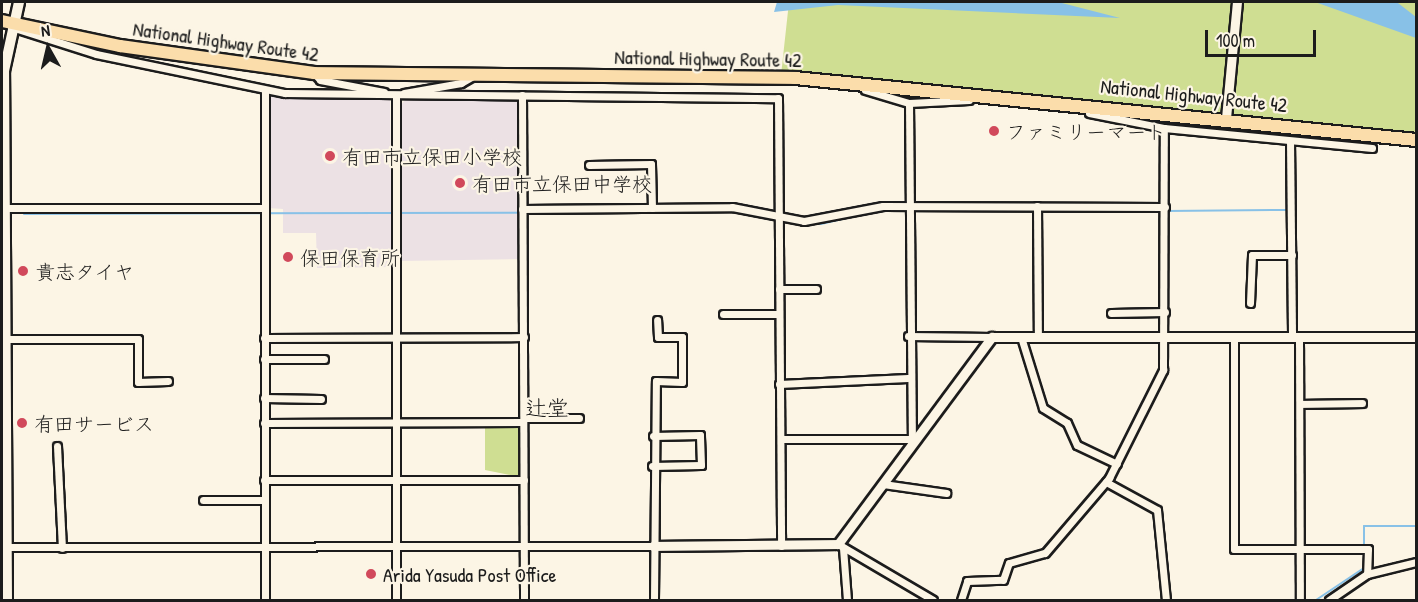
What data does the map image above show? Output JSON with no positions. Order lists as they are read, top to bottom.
{
  "streets": {
    "highway": ["National Highway Route 42"]
  },
  "districts": ["辻堂"],
  "places": [
    "ファミリーマート",
    "有田市立保田小学校",
    "有田市立保田中学校",
    "保田保育所",
    "貴志タイヤ",
    "有田サービス",
    "Arida Yasuda Post Office"
  ],
  "scale_bar": "100 m",
  "north": "top"
}
